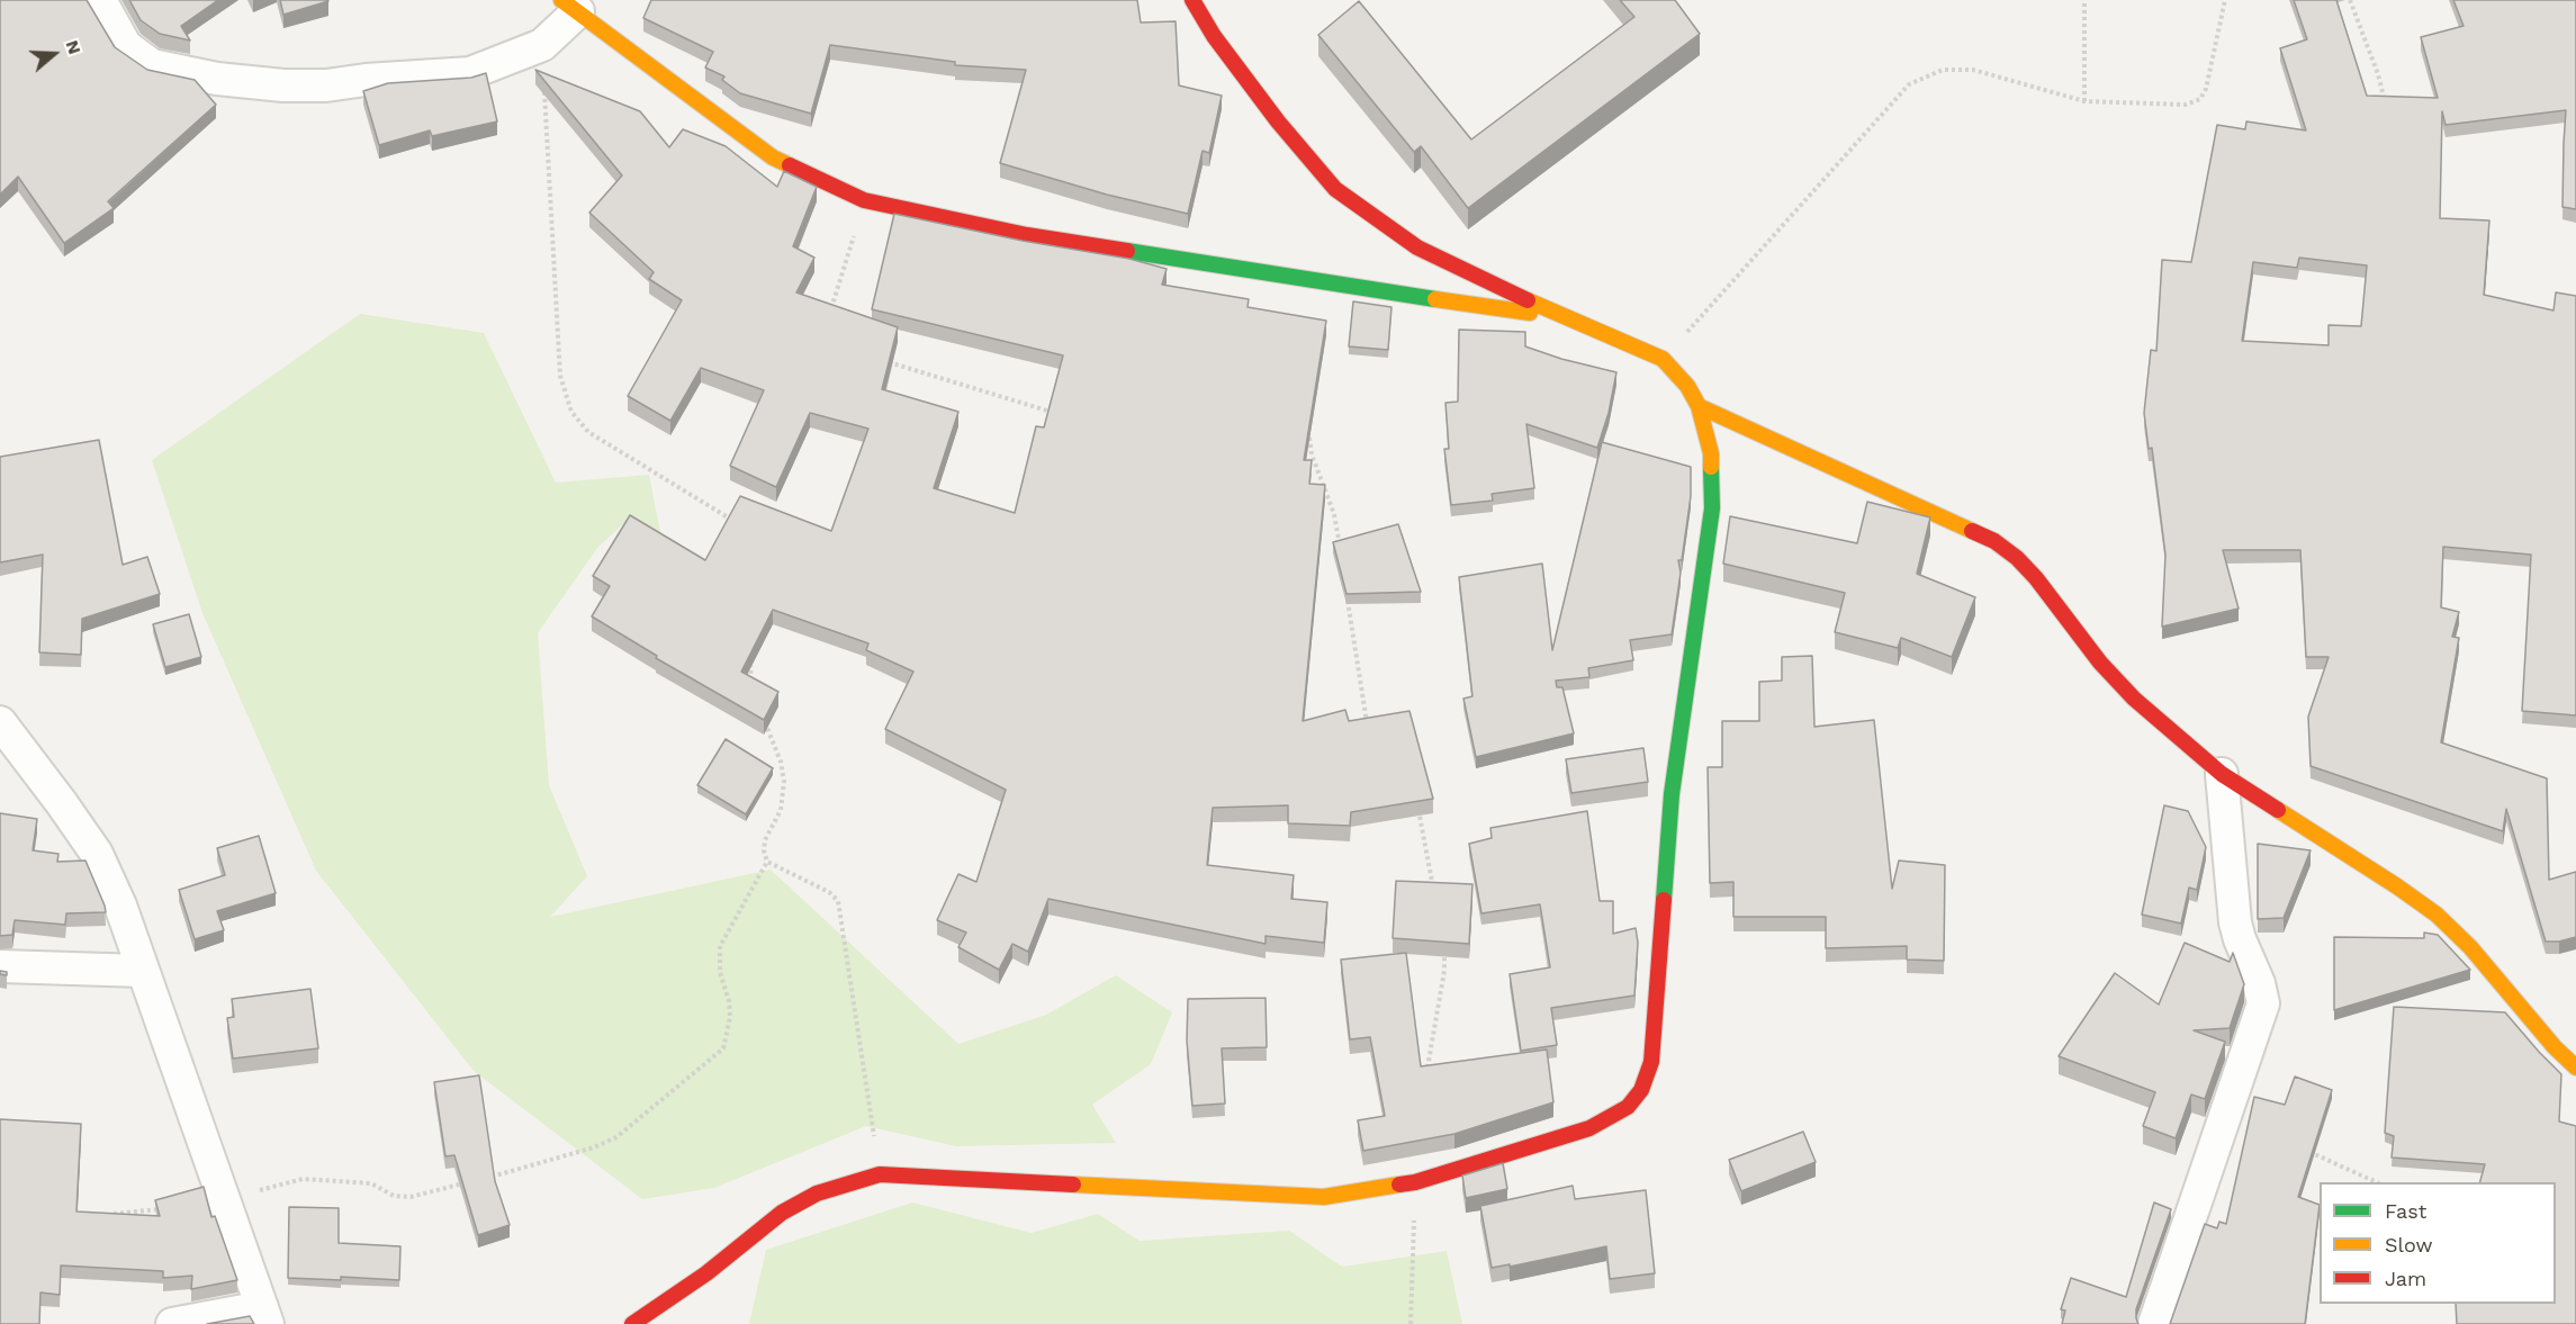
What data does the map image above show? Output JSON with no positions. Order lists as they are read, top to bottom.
{
  "legend": ["Fast", "Slow", "Jam"],
  "north": "right"
}
